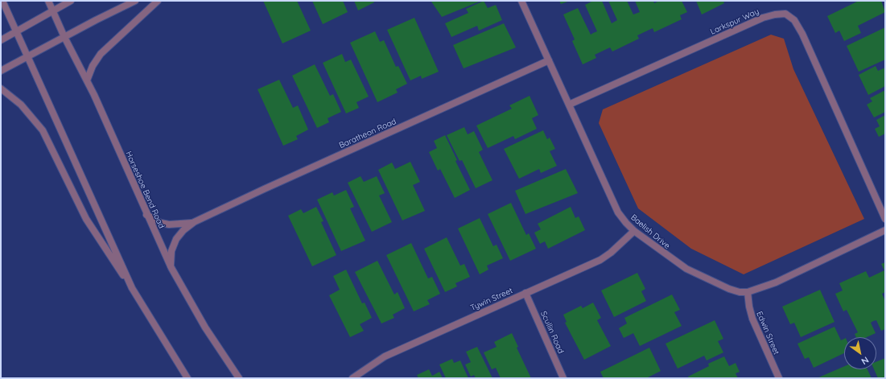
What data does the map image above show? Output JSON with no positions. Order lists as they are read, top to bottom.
{
  "streets": {
    "street": [
      "Larkspur Way",
      "Baratheon Road",
      "Horseshoe Bend Road",
      "Baelish Drive",
      "Tywin Street",
      "Scullin Road",
      "Edwin Street"
    ]
  },
  "crossings": [
    ["Larkspur Way", "Baelish Drive"],
    ["Baratheon Road", "Horseshoe Bend Road"],
    ["Baratheon Road", "Baelish Drive"],
    ["Baelish Drive", "Tywin Street"],
    ["Baelish Drive", "Edwin Street"],
    ["Tywin Street", "Scullin Road"]
  ],
  "north": "bottom right"
}
